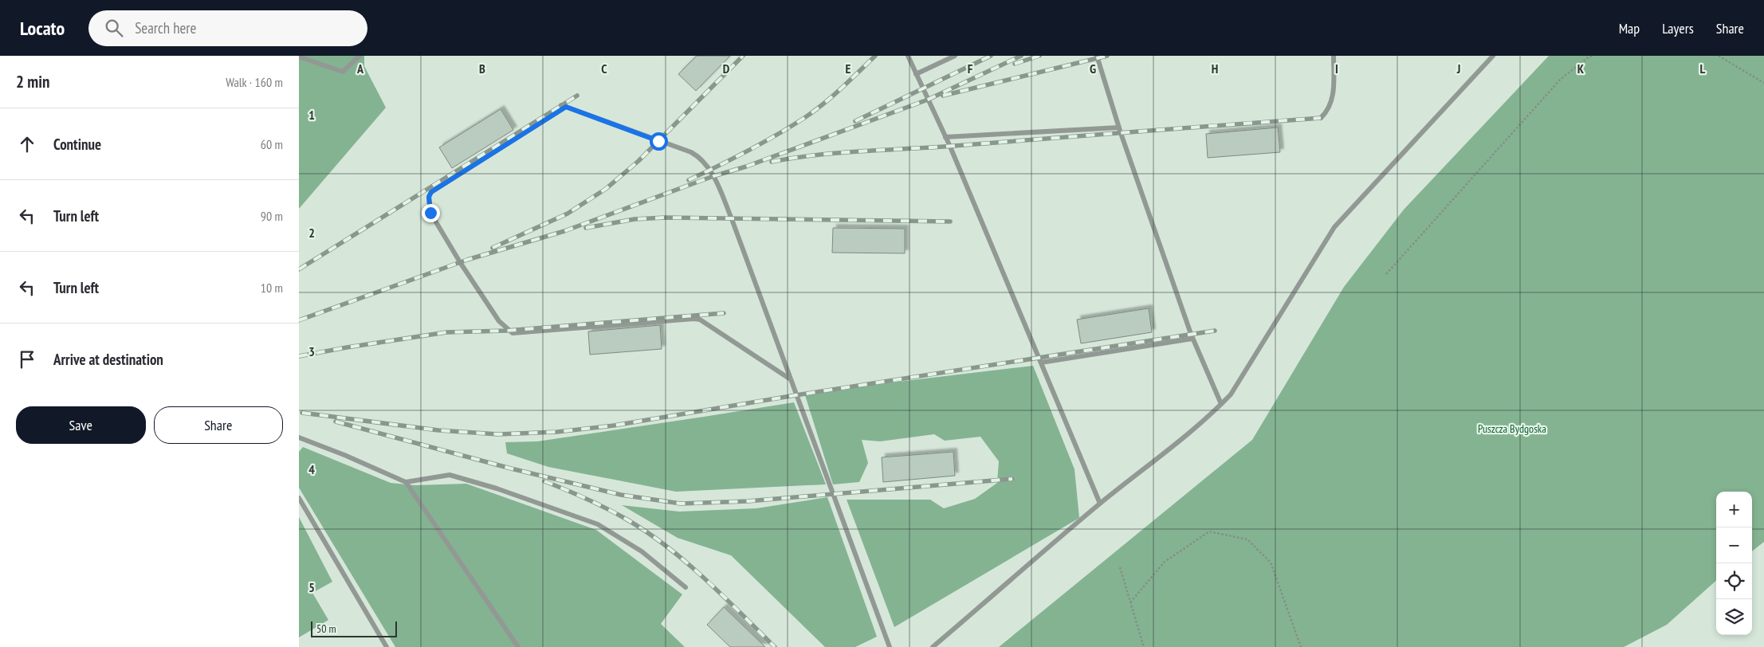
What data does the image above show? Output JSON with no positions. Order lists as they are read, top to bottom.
{
  "parks": ["Puszcza Bydgoska"],
  "scale_bar": "50 m",
  "page": {
    "header": "Locato",
    "search": "Search here",
    "nav": ["Map", "Layers", "Share"],
    "heading": ["2 min", "Walk · 160 m"],
    "list": [
      ["Continue", "60 m"],
      ["Turn left", "90 m"],
      ["Turn left", "10 m"],
      "Arrive at destination"
    ],
    "buttons": ["Save", "Share"],
    "map_buttons": ["+", "−"],
    "scale": "50 m"
  },
  "grid": {
    "columns": [
      "A",
      "B",
      "C",
      "D",
      "E",
      "F",
      "G",
      "H",
      "I",
      "J",
      "K",
      "L"
    ],
    "rows": [
      "1",
      "2",
      "3",
      "4",
      "5"
    ]
  }
}
